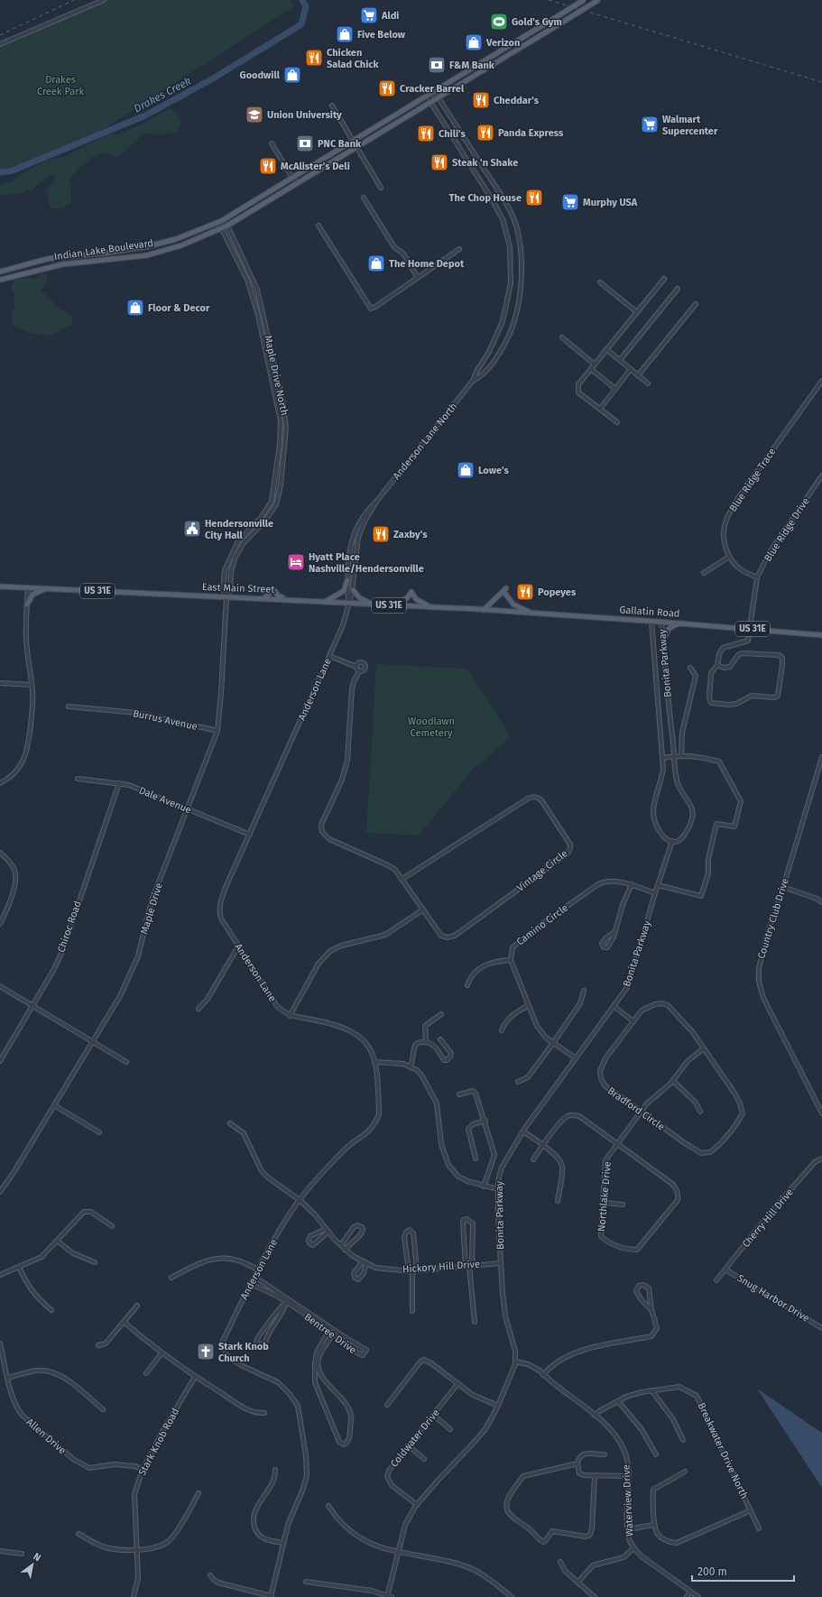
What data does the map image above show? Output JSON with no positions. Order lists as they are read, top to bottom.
{
  "streets": {
    "main road": [
      "Indian Lake Boulevard",
      "East Main Street",
      "US 31E",
      "Gallatin Road"
    ],
    "street": [
      "Maple Drive North",
      "Anderson Lane North",
      "Blue Ridge Trace",
      "Blue Ridge Drive",
      "Bonita Parkway",
      "Anderson Lane",
      "Burrus Avenue",
      "Dale Avenue",
      "Vintage Circle",
      "Maple Drive",
      "Country Club Drive",
      "Camino Circle",
      "Chiroc Road",
      "Bradford Circle",
      "Northlake Drive",
      "Cherry Hill Drive",
      "Hickory Hill Drive",
      "Snug Harbor Drive",
      "Bentree Drive",
      "Allen Drive",
      "Coldwater Drive",
      "Stark Knob Road",
      "Breakwater Drive North",
      "Waterview Drive"
    ]
  },
  "crossings": [
    ["Indian Lake Boulevard", "Maple Drive North"],
    ["Indian Lake Boulevard", "Anderson Lane North"],
    ["Maple Drive North", "East Main Street"],
    ["Maple Drive North", "Maple Drive"],
    ["Anderson Lane North", "East Main Street"],
    ["Anderson Lane North", "Anderson Lane"],
    ["Blue Ridge Trace", "Blue Ridge Drive"],
    ["Blue Ridge Drive", "Gallatin Road"],
    ["East Main Street", "Gallatin Road"],
    ["East Main Street", "Anderson Lane"],
    ["East Main Street", "Maple Drive"],
    ["Gallatin Road", "Bonita Parkway"],
    ["Bonita Parkway", "Camino Circle"],
    ["Bonita Parkway", "Hickory Hill Drive"],
    ["Bonita Parkway", "Coldwater Drive"],
    ["Bonita Parkway", "Waterview Drive"],
    ["Anderson Lane", "Dale Avenue"],
    ["Anderson Lane", "Hickory Hill Drive"],
    ["Anderson Lane", "Bentree Drive"],
    ["Burrus Avenue", "Maple Drive"],
    ["Dale Avenue", "Maple Drive"],
    ["Dale Avenue", "Chiroc Road"],
    ["Cherry Hill Drive", "Snug Harbor Drive"],
    ["Allen Drive", "Stark Knob Road"],
    ["Breakwater Drive North", "Waterview Drive"]
  ],
  "water": ["Drakes Creek"],
  "parks": ["Drakes Creek Park", "Woodlawn Cemetery"],
  "places": {
    "supermarket": ["Aldi", "Walmart Supercenter", "Murphy USA"],
    "sports": ["Gold's Gym"],
    "shop": [
      "Five Below",
      "Verizon",
      "Goodwill",
      "The Home Depot",
      "Floor & Decor",
      "Lowe's"
    ],
    "restaurant": [
      "Chicken Salad Chick",
      "Cracker Barrel",
      "Cheddar's",
      "Panda Express",
      "Chili's",
      "Steak 'n Shake",
      "McAlister's Deli",
      "The Chop House",
      "Zaxby's",
      "Popeyes"
    ],
    "bank": ["F&M Bank", "PNC Bank"],
    "school or university": ["Union University"],
    "public building": ["Hendersonville City Hall"],
    "hotel": ["Hyatt Place Nashville/Hendersonville"],
    "church": ["Stark Knob Church"]
  },
  "scale_bar": "200 m",
  "north": "top right"
}
